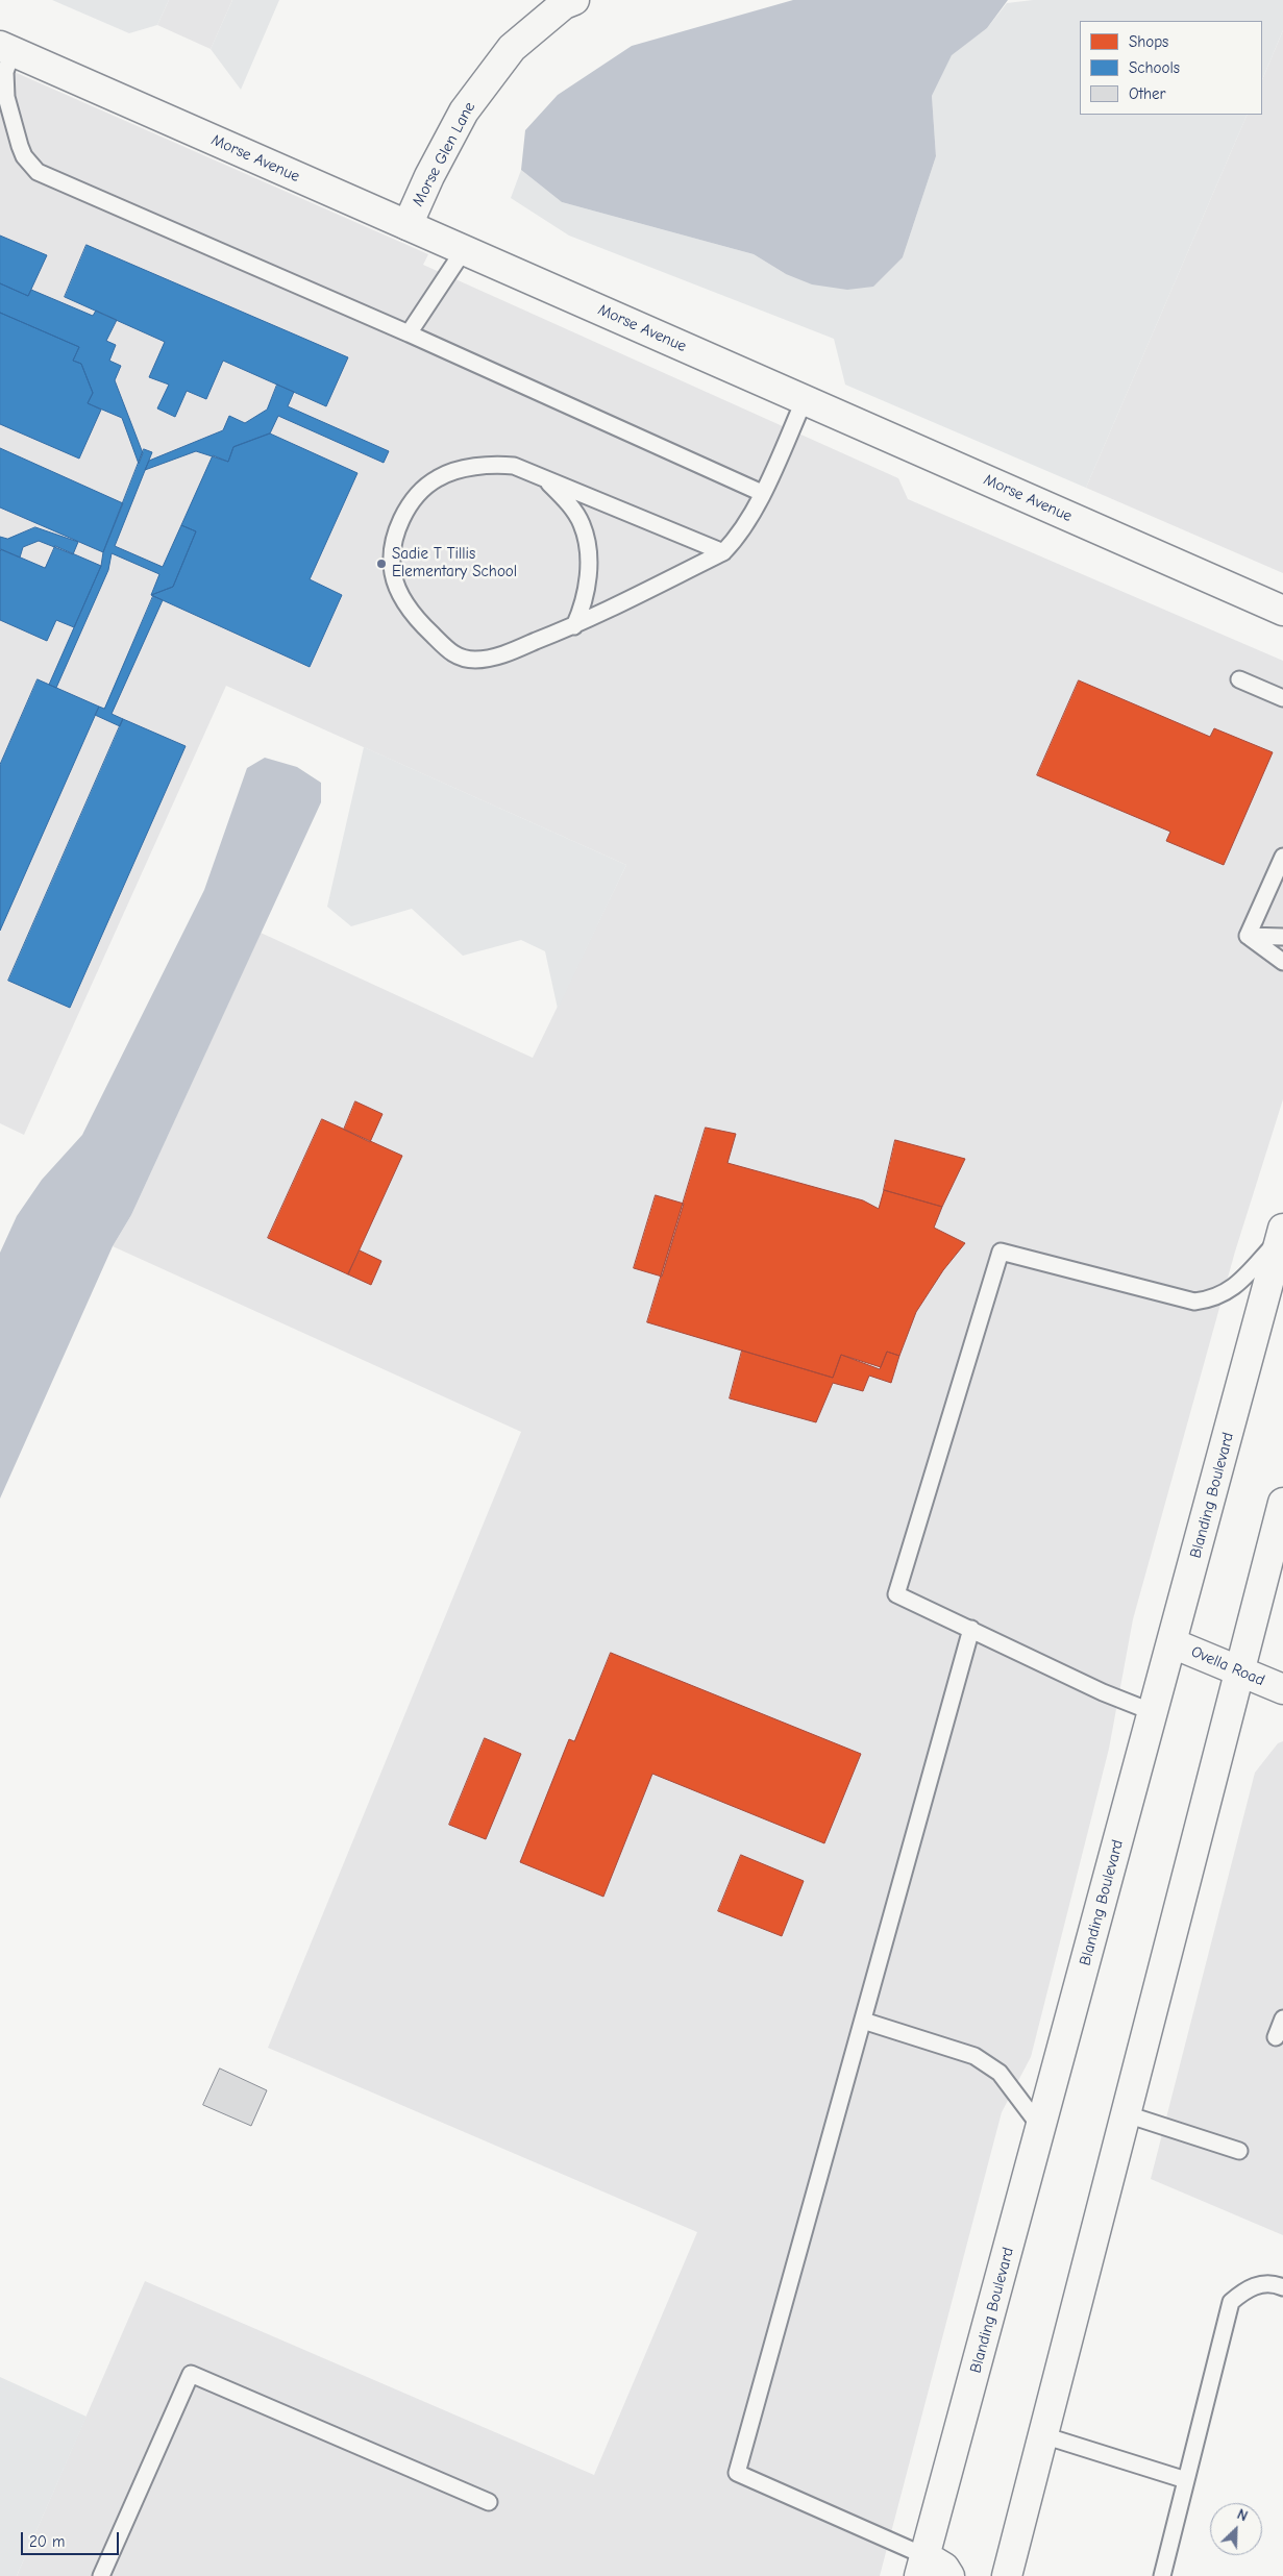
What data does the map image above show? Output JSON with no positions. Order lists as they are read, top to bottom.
{
  "streets": {
    "main road": [
      "Morse Glen Lane",
      "Morse Avenue",
      "Blanding Boulevard",
      "Ovella Road"
    ]
  },
  "crossings": [
    ["Morse Glen Lane", "Morse Avenue"],
    ["Blanding Boulevard", "Ovella Road"]
  ],
  "places": ["Sadie T Tillis Elementary School"],
  "legend": ["Shops", "Schools", "Other"],
  "scale_bar": "20 m",
  "north": "top right"
}
